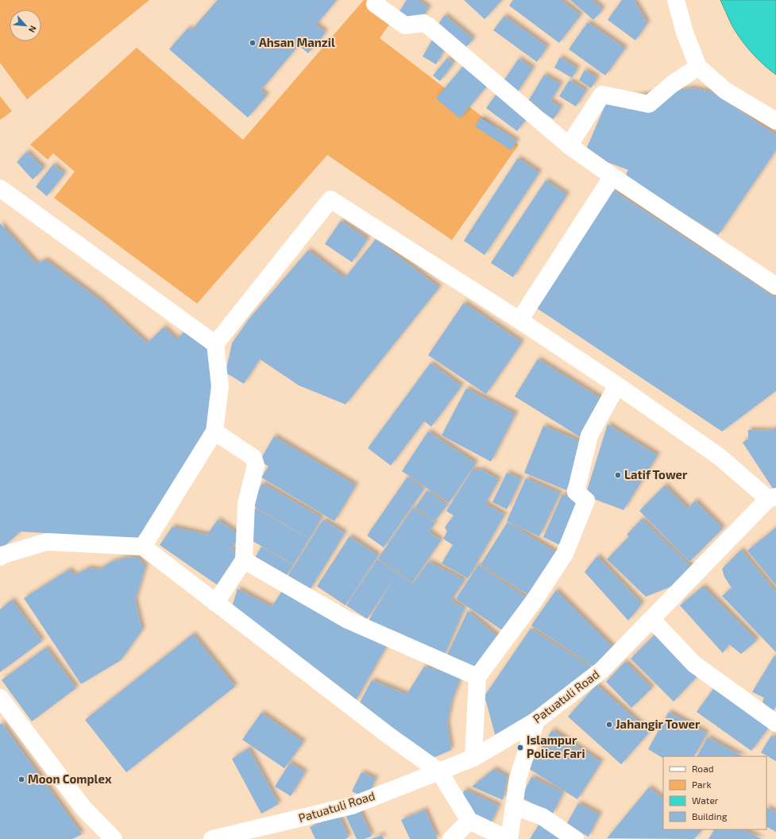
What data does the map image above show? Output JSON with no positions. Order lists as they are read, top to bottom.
{
  "streets": {
    "street": ["Patuatuli Road"]
  },
  "places": [
    "Ahsan Manzil",
    "Latif Tower",
    "Jahangir Tower",
    "Islampur Police Fari",
    "Moon Complex"
  ],
  "legend": [
    "Road",
    "Park",
    "Water",
    "Building"
  ],
  "north": "bottom right"
}
